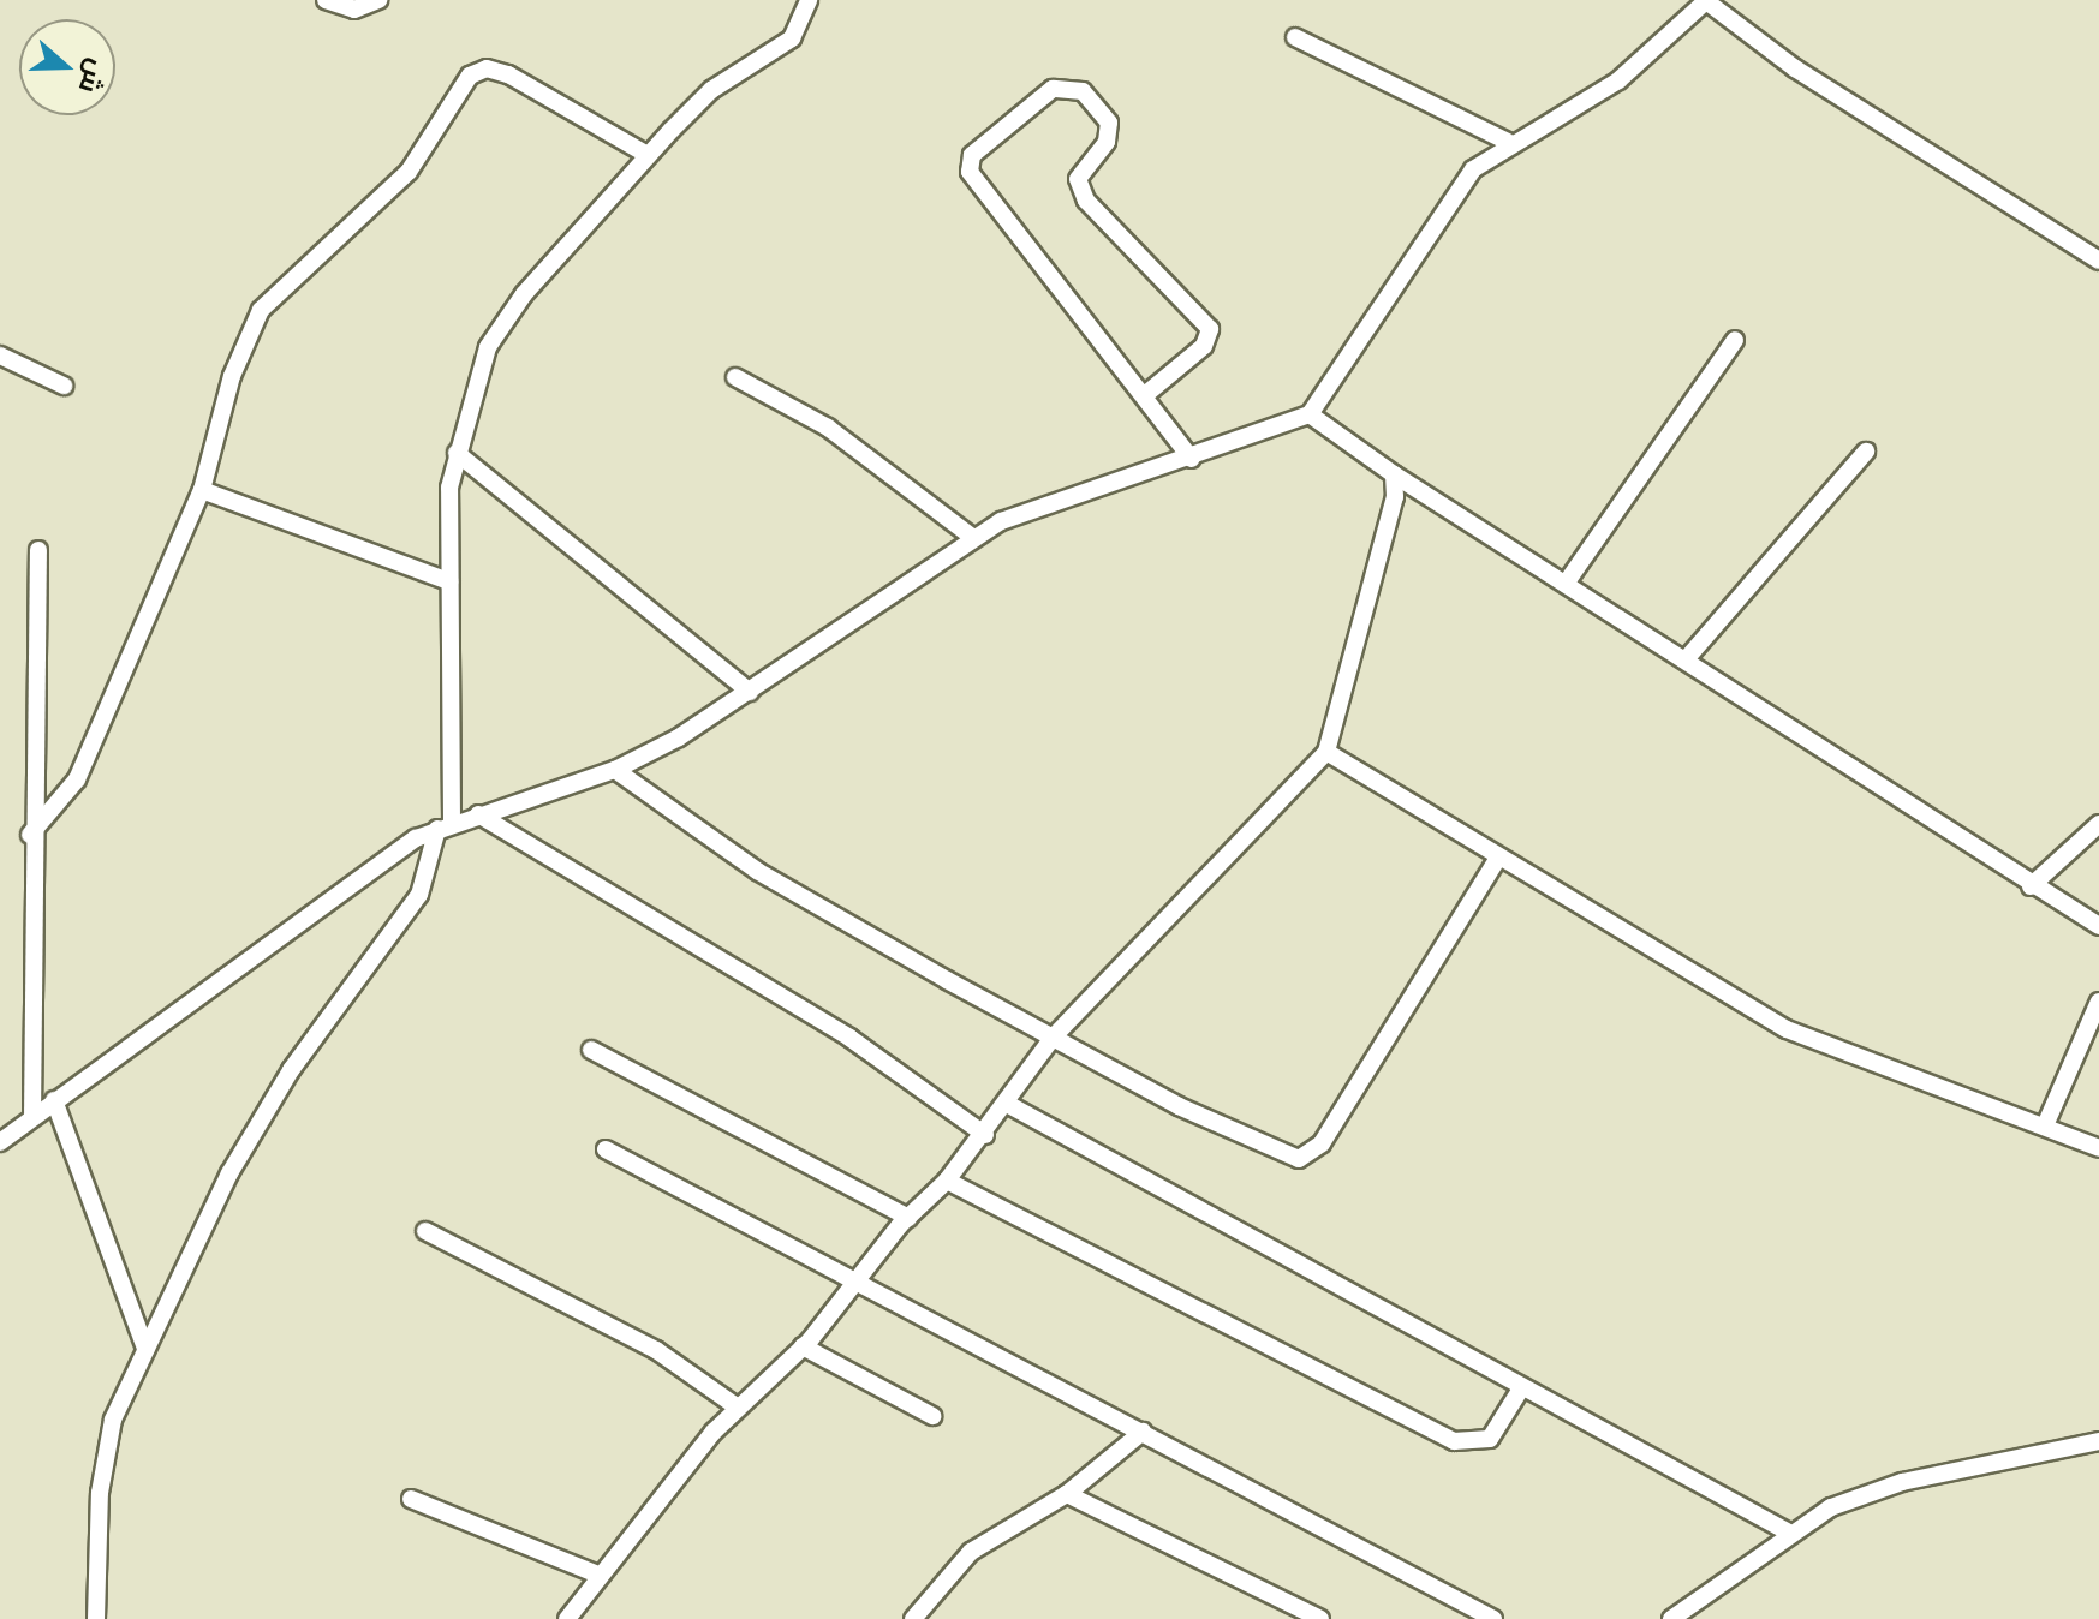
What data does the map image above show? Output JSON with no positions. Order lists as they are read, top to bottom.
{
  "north": "right"
}
